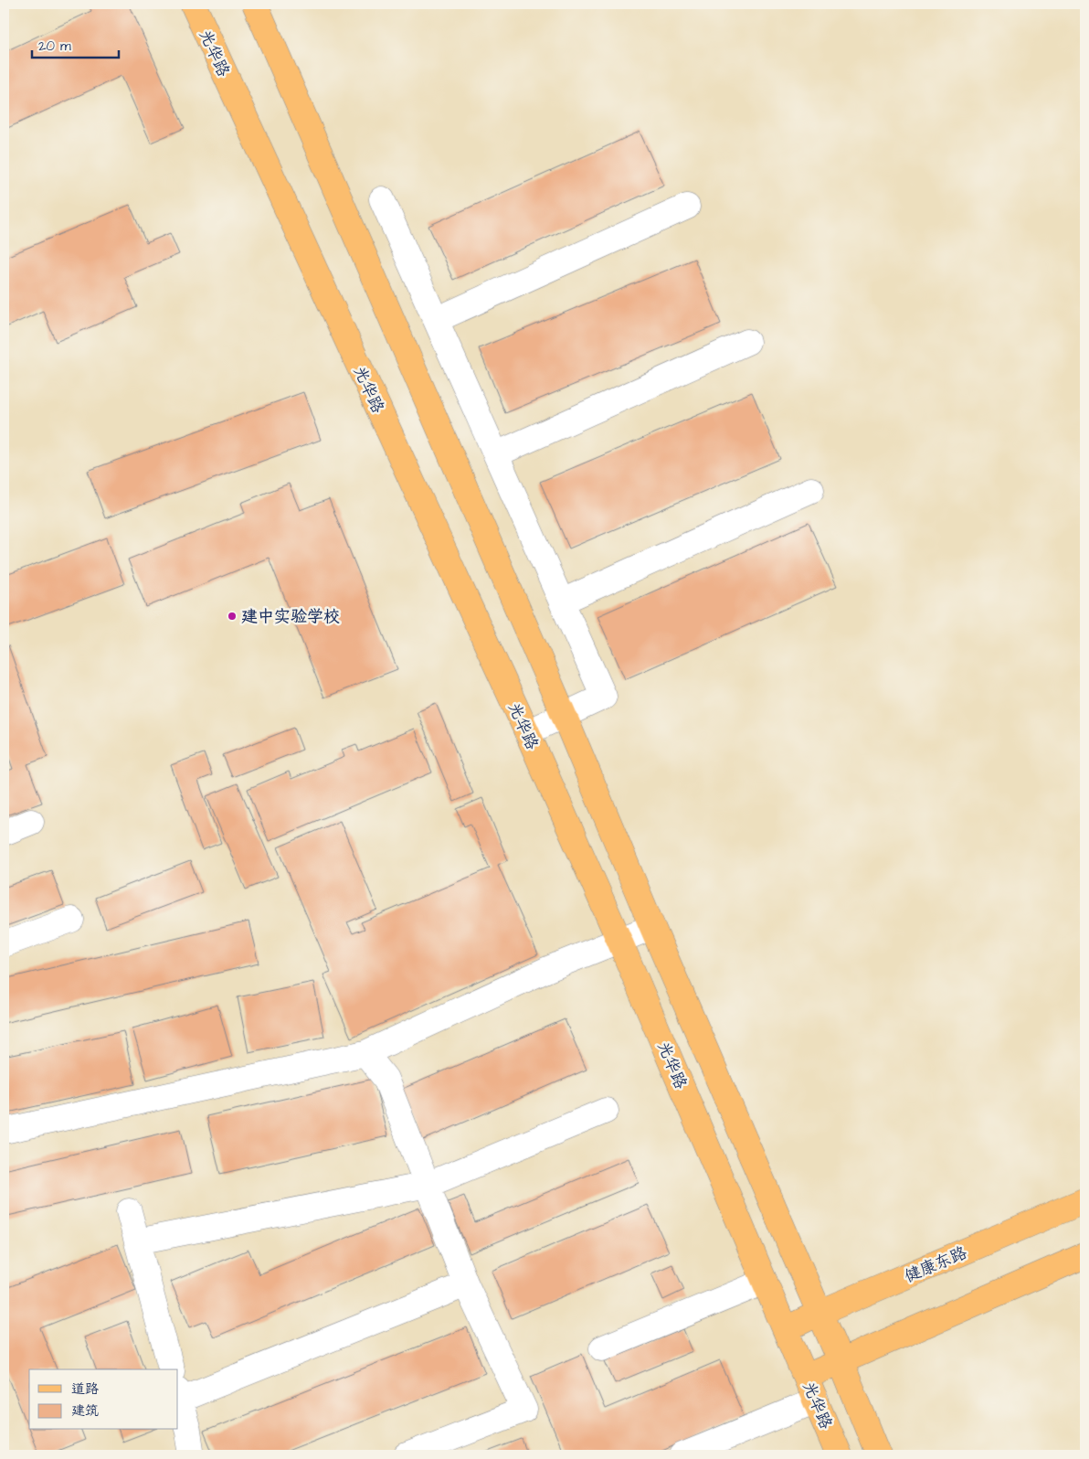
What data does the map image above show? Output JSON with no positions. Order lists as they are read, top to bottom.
{
  "streets": {
    "main road": ["光华路", "健康东路"]
  },
  "crossings": [
    ["光华路", "健康东路"]
  ],
  "places": ["建中实验学校"],
  "legend": ["道路", "建筑"],
  "scale_bar": "20 m"
}
